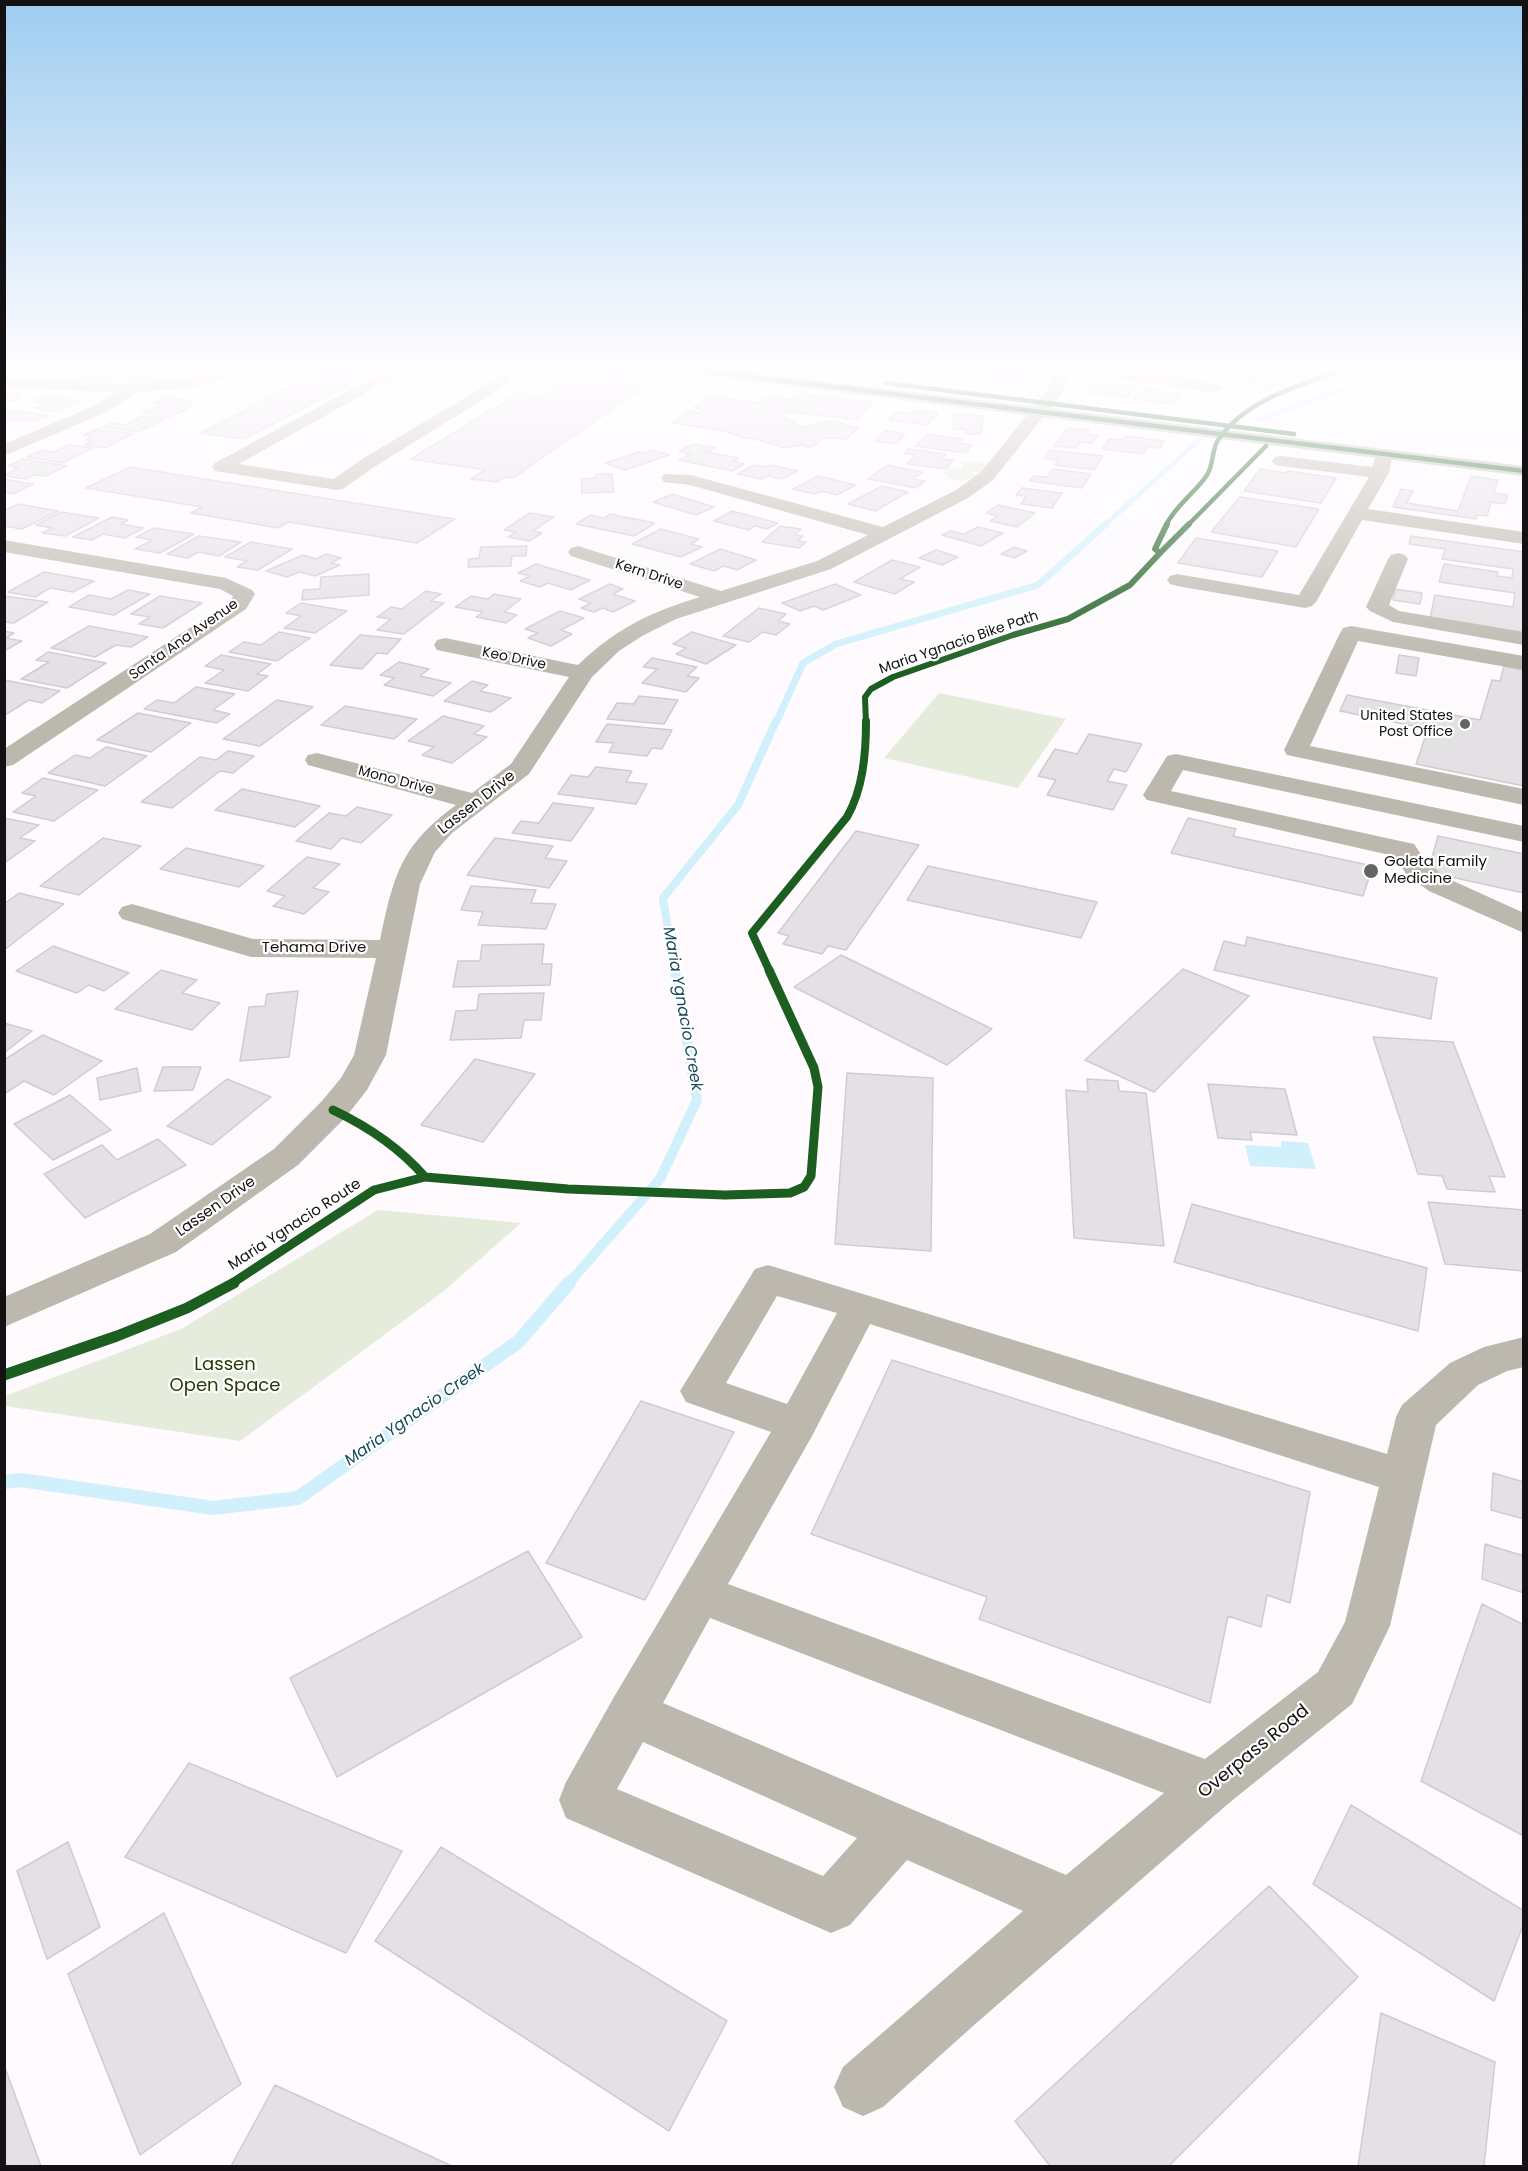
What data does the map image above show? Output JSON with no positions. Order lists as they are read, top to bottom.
{
  "streets": {
    "street": [
      "Kern Drive",
      "Santa Ana Avenue",
      "Keo Drive",
      "Mono Drive",
      "Lassen Drive",
      "Tehama Drive",
      "Overpass Road"
    ],
    "cycle path": ["Maria Ygnacio Bike Path"]
  },
  "crossings": [
    ["Kern Drive", "Lassen Drive"],
    ["Keo Drive", "Lassen Drive"],
    ["Mono Drive", "Lassen Drive"],
    ["Lassen Drive", "Tehama Drive"]
  ],
  "water": ["Maria Ygnacio Creek"],
  "parks": ["Lassen Open Space"],
  "places": ["United States Post Office", "Goleta Family Medicine"]
}
